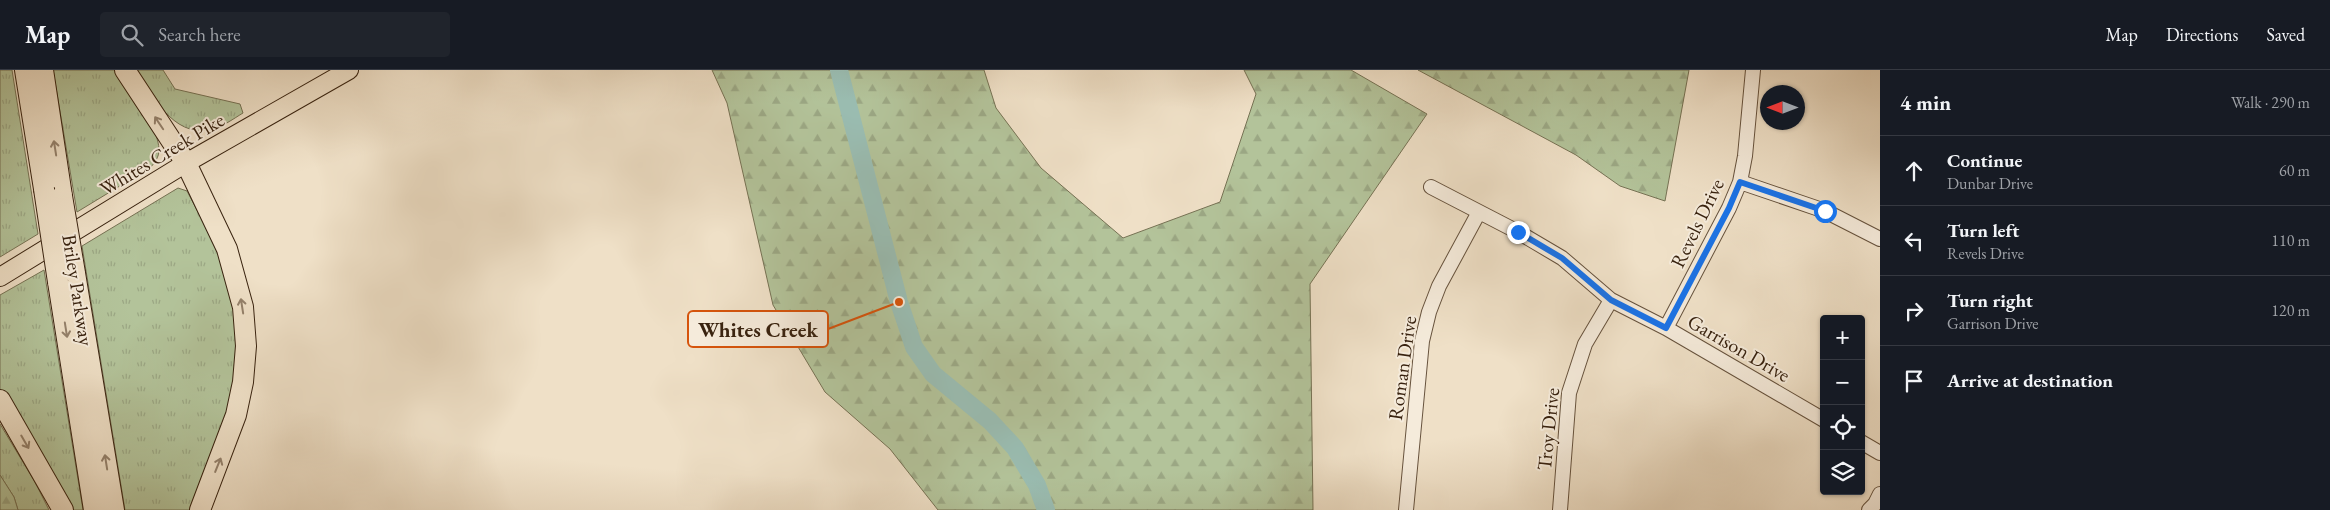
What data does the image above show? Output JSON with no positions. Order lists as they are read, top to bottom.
{
  "streets": {
    "highway": ["Briley Parkway"],
    "main road": ["Whites Creek Pike"],
    "street": [
      "Revels Drive",
      "Garrison Drive",
      "Roman Drive",
      "Troy Drive"
    ]
  },
  "crossings": [
    ["Revels Drive", "Garrison Drive"],
    ["Garrison Drive", "Roman Drive"],
    ["Garrison Drive", "Troy Drive"]
  ],
  "places": ["Whites Creek"],
  "north": "left",
  "page": {
    "header": "Map",
    "search": "Search here",
    "nav": ["Map", "Directions", "Saved"],
    "heading": ["4 min", "Walk · 290 m"],
    "list": [
      ["Continue", "Dunbar Drive", "60 m"],
      ["Turn left", "Revels Drive", "110 m"],
      ["Turn right", "Garrison Drive", "120 m"],
      "Arrive at destination"
    ],
    "map_buttons": ["+", "−"]
  }
}
